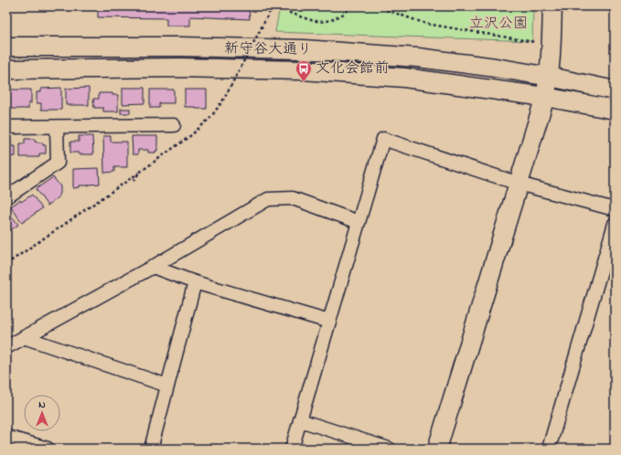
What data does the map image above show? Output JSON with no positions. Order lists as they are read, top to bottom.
{
  "streets": {
    "street": ["新守谷大通り"]
  },
  "parks": ["立沢公園"],
  "places": {
    "bus stop": ["文化会館前"]
  },
  "north": "top"
}
